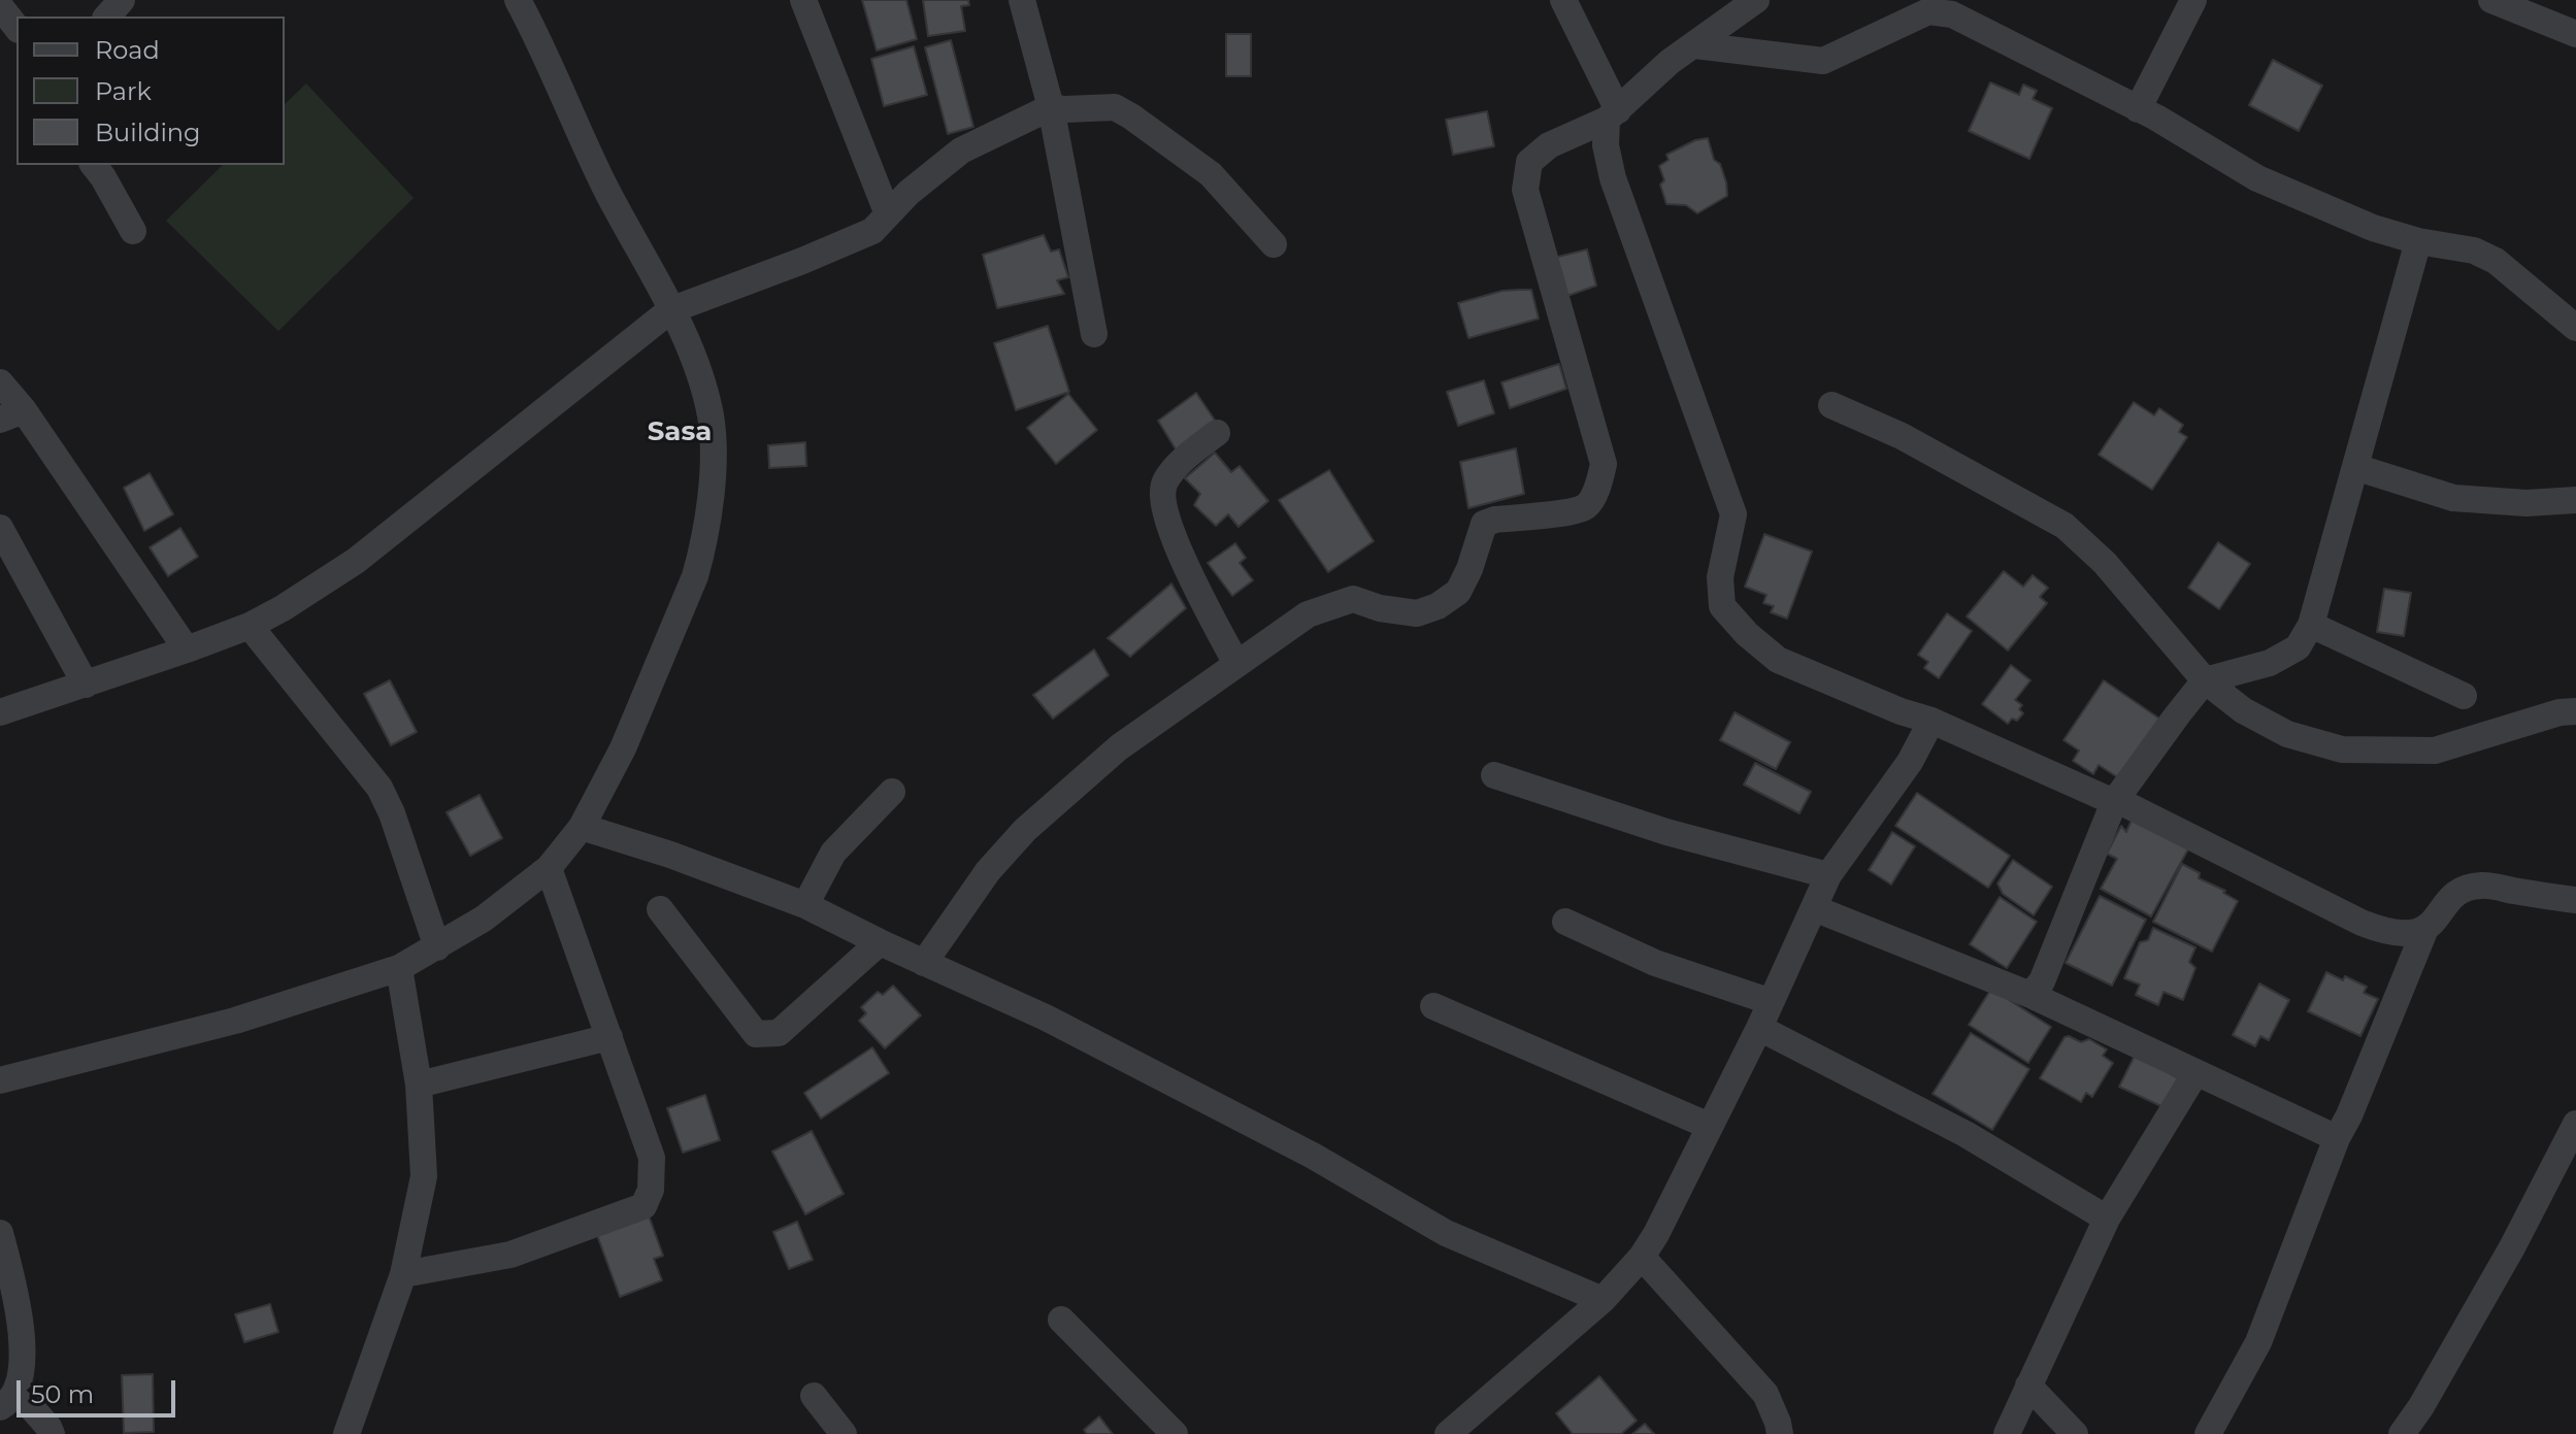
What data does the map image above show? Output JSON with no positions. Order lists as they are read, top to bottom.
{
  "districts": ["Sasa"],
  "legend": ["Road", "Park", "Building"],
  "scale_bar": "50 m"
}
